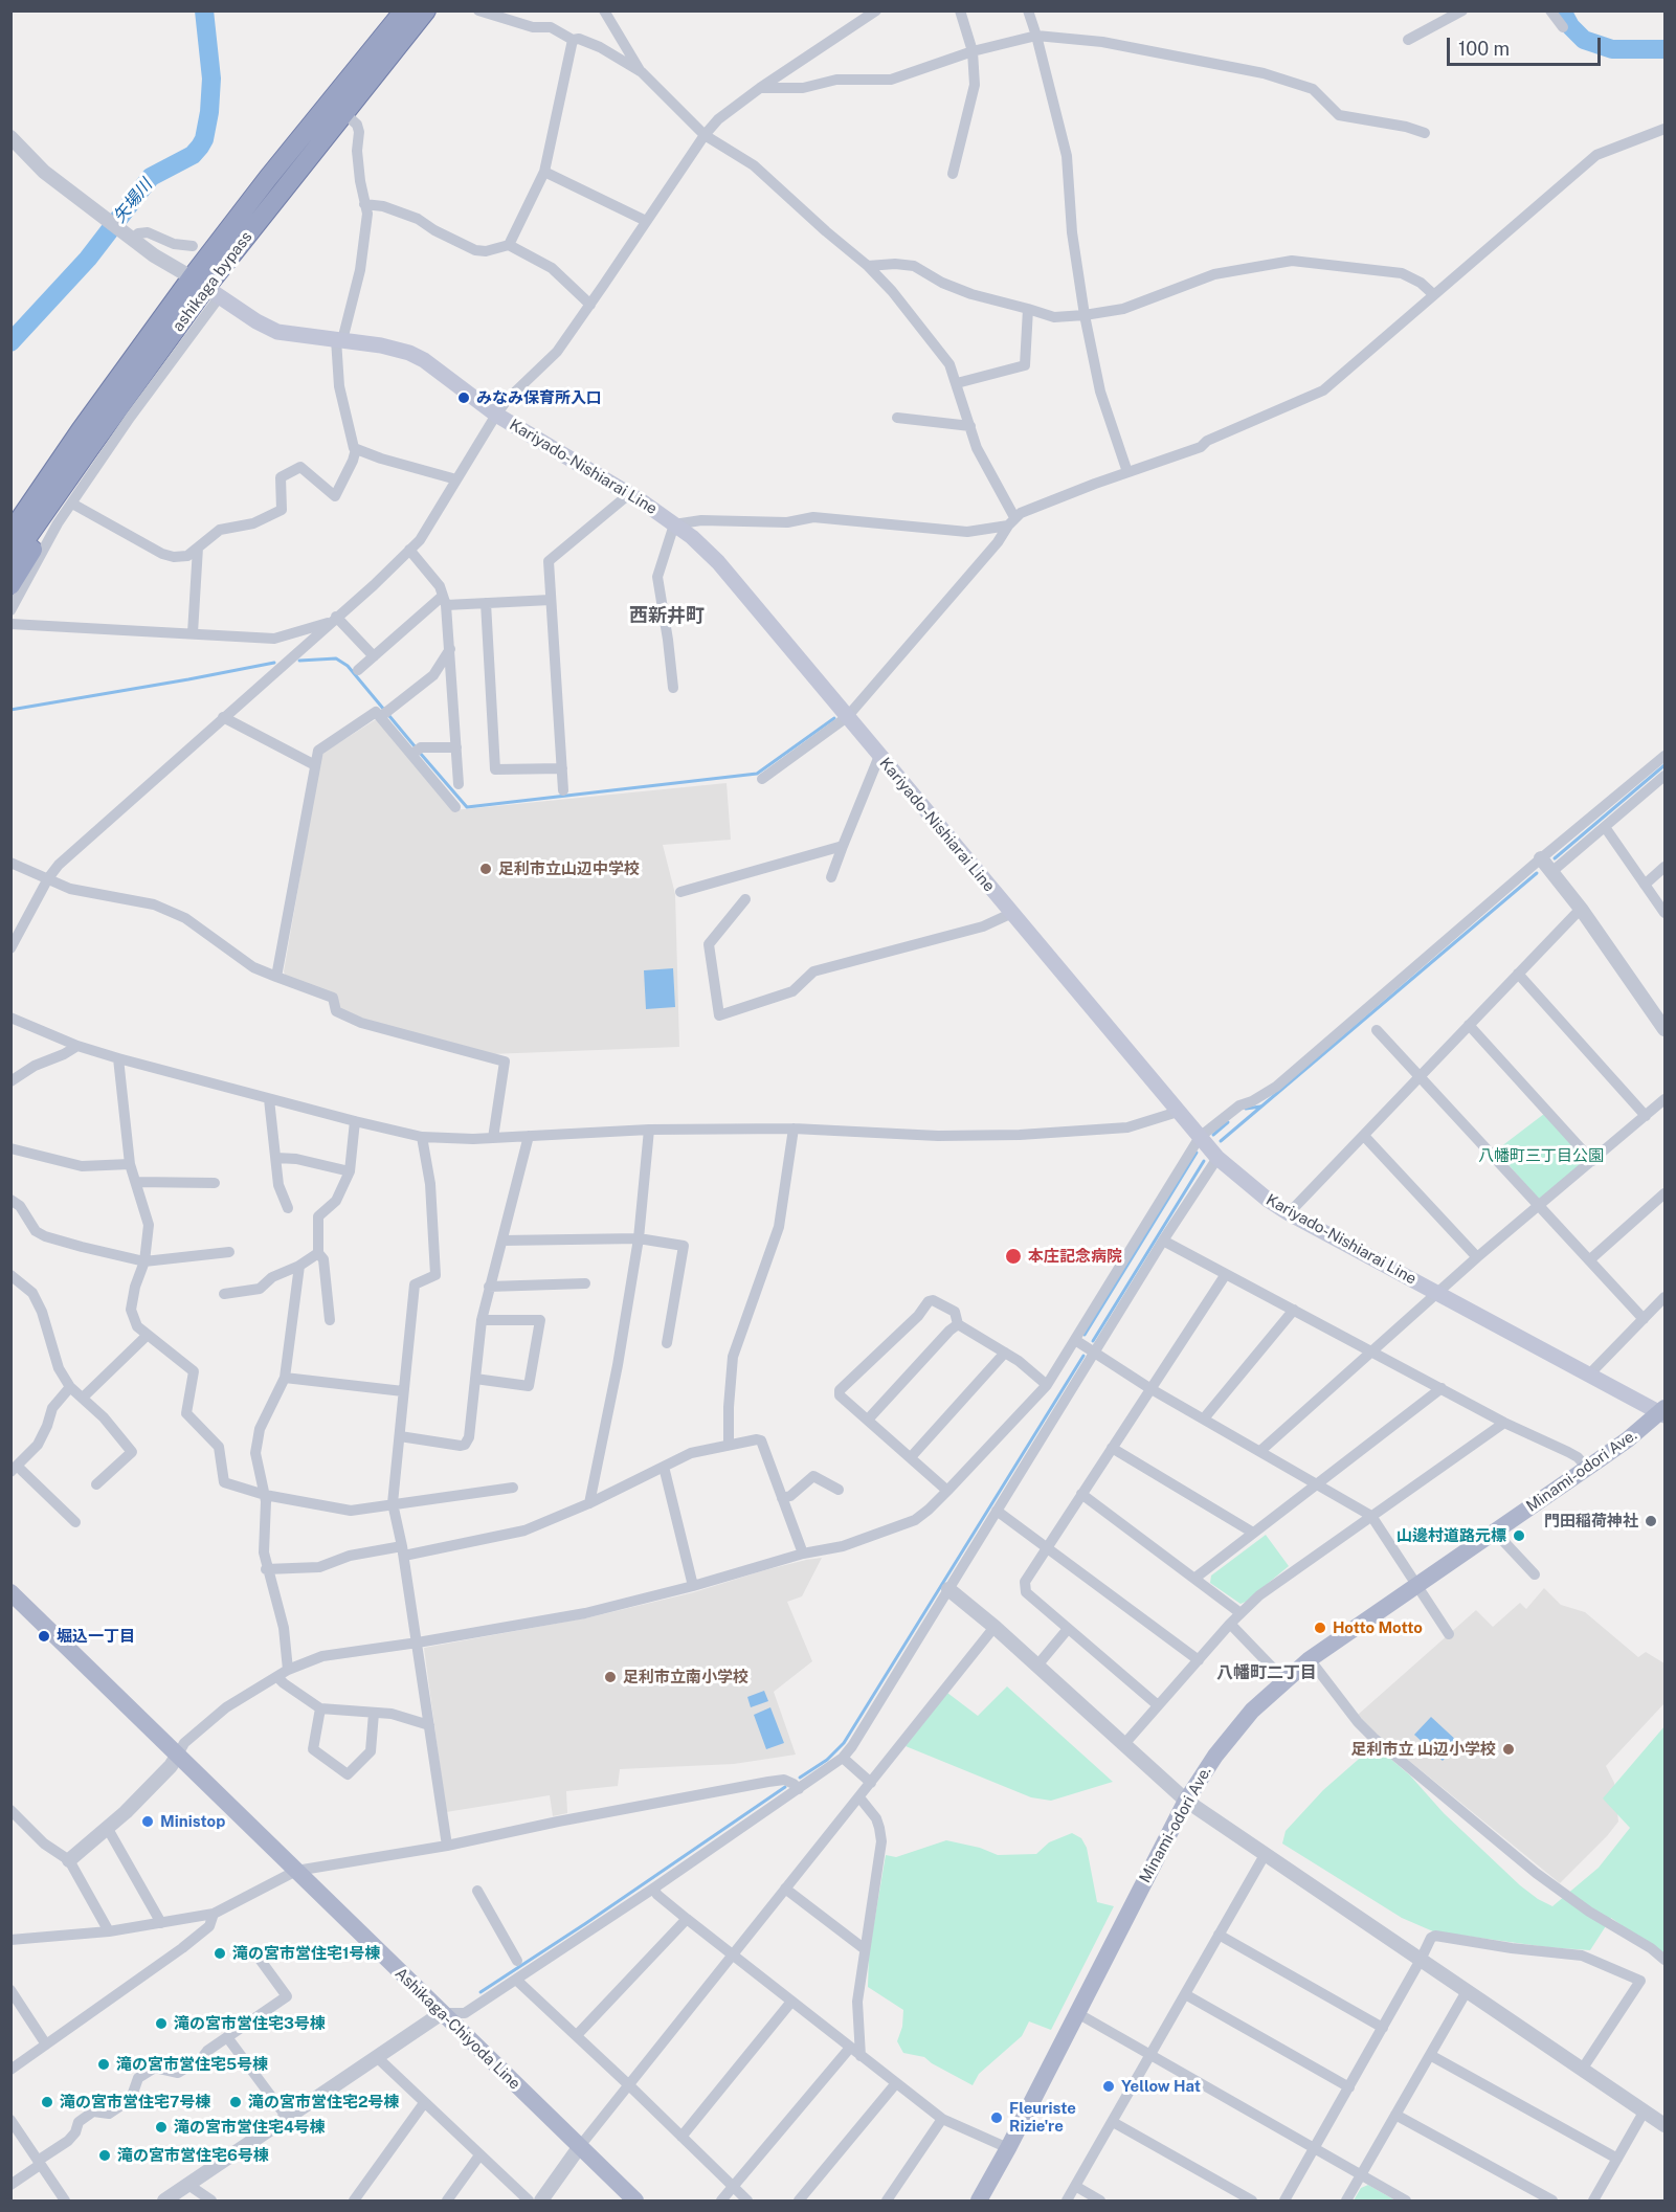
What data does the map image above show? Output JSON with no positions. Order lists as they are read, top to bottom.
{
  "streets": {
    "highway": ["ashikaga bypass"],
    "main road": ["Kariyado-Nishiarai Line", "Minami-odori Ave.", "Ashikaga-Chiyoda Line"]
  },
  "crossings": [
    ["ashikaga bypass", "Kariyado-Nishiarai Line"],
    ["Kariyado-Nishiarai Line", "Minami-odori Ave."]
  ],
  "districts": ["西新井町", "八幡町二丁目"],
  "water": ["矢場川"],
  "parks": ["八幡町三丁目公園"],
  "places": [
    "みなみ保育所入口",
    "足利市立山辺中学校",
    "本庄記念病院",
    "門田稲荷神社",
    "山邊村道路元標",
    "Hotto Motto",
    "堀込一丁目",
    "足利市立南小学校",
    "足利市立 山辺小学校",
    "Ministop",
    "滝の宮市営住宅1号棟",
    "滝の宮市営住宅3号棟",
    "滝の宮市営住宅5号棟",
    "Yellow Hat",
    "滝の宮市営住宅7号棟",
    "滝の宮市営住宅2号棟",
    "Fleuriste Rizie're",
    "滝の宮市営住宅4号棟",
    "滝の宮市営住宅6号棟"
  ],
  "scale_bar": "100 m"
}
